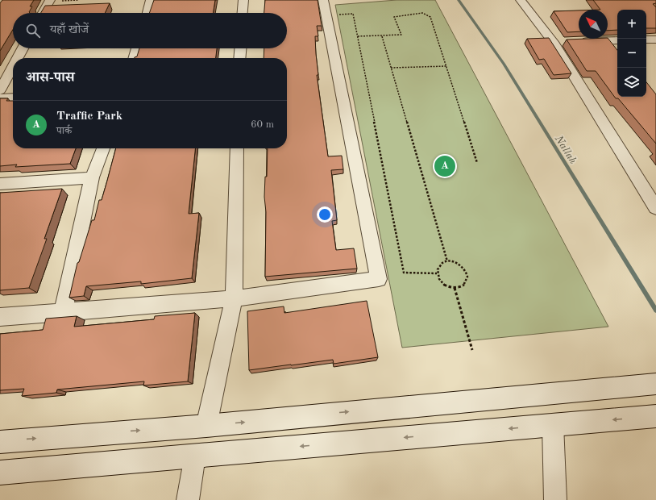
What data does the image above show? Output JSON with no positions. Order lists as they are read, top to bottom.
{
  "water": ["Nallah"],
  "north": "top left",
  "page": {
    "map_buttons": ["+", "−"],
    "search": "यहाँ खोजें",
    "heading": "आस-पास",
    "list": [
      {
        "mark": "A",
        "name": "Traffic Park",
        "note": "पार्क",
        "value": "60 m"
      }
    ],
    "pins": "A"
  }
}
